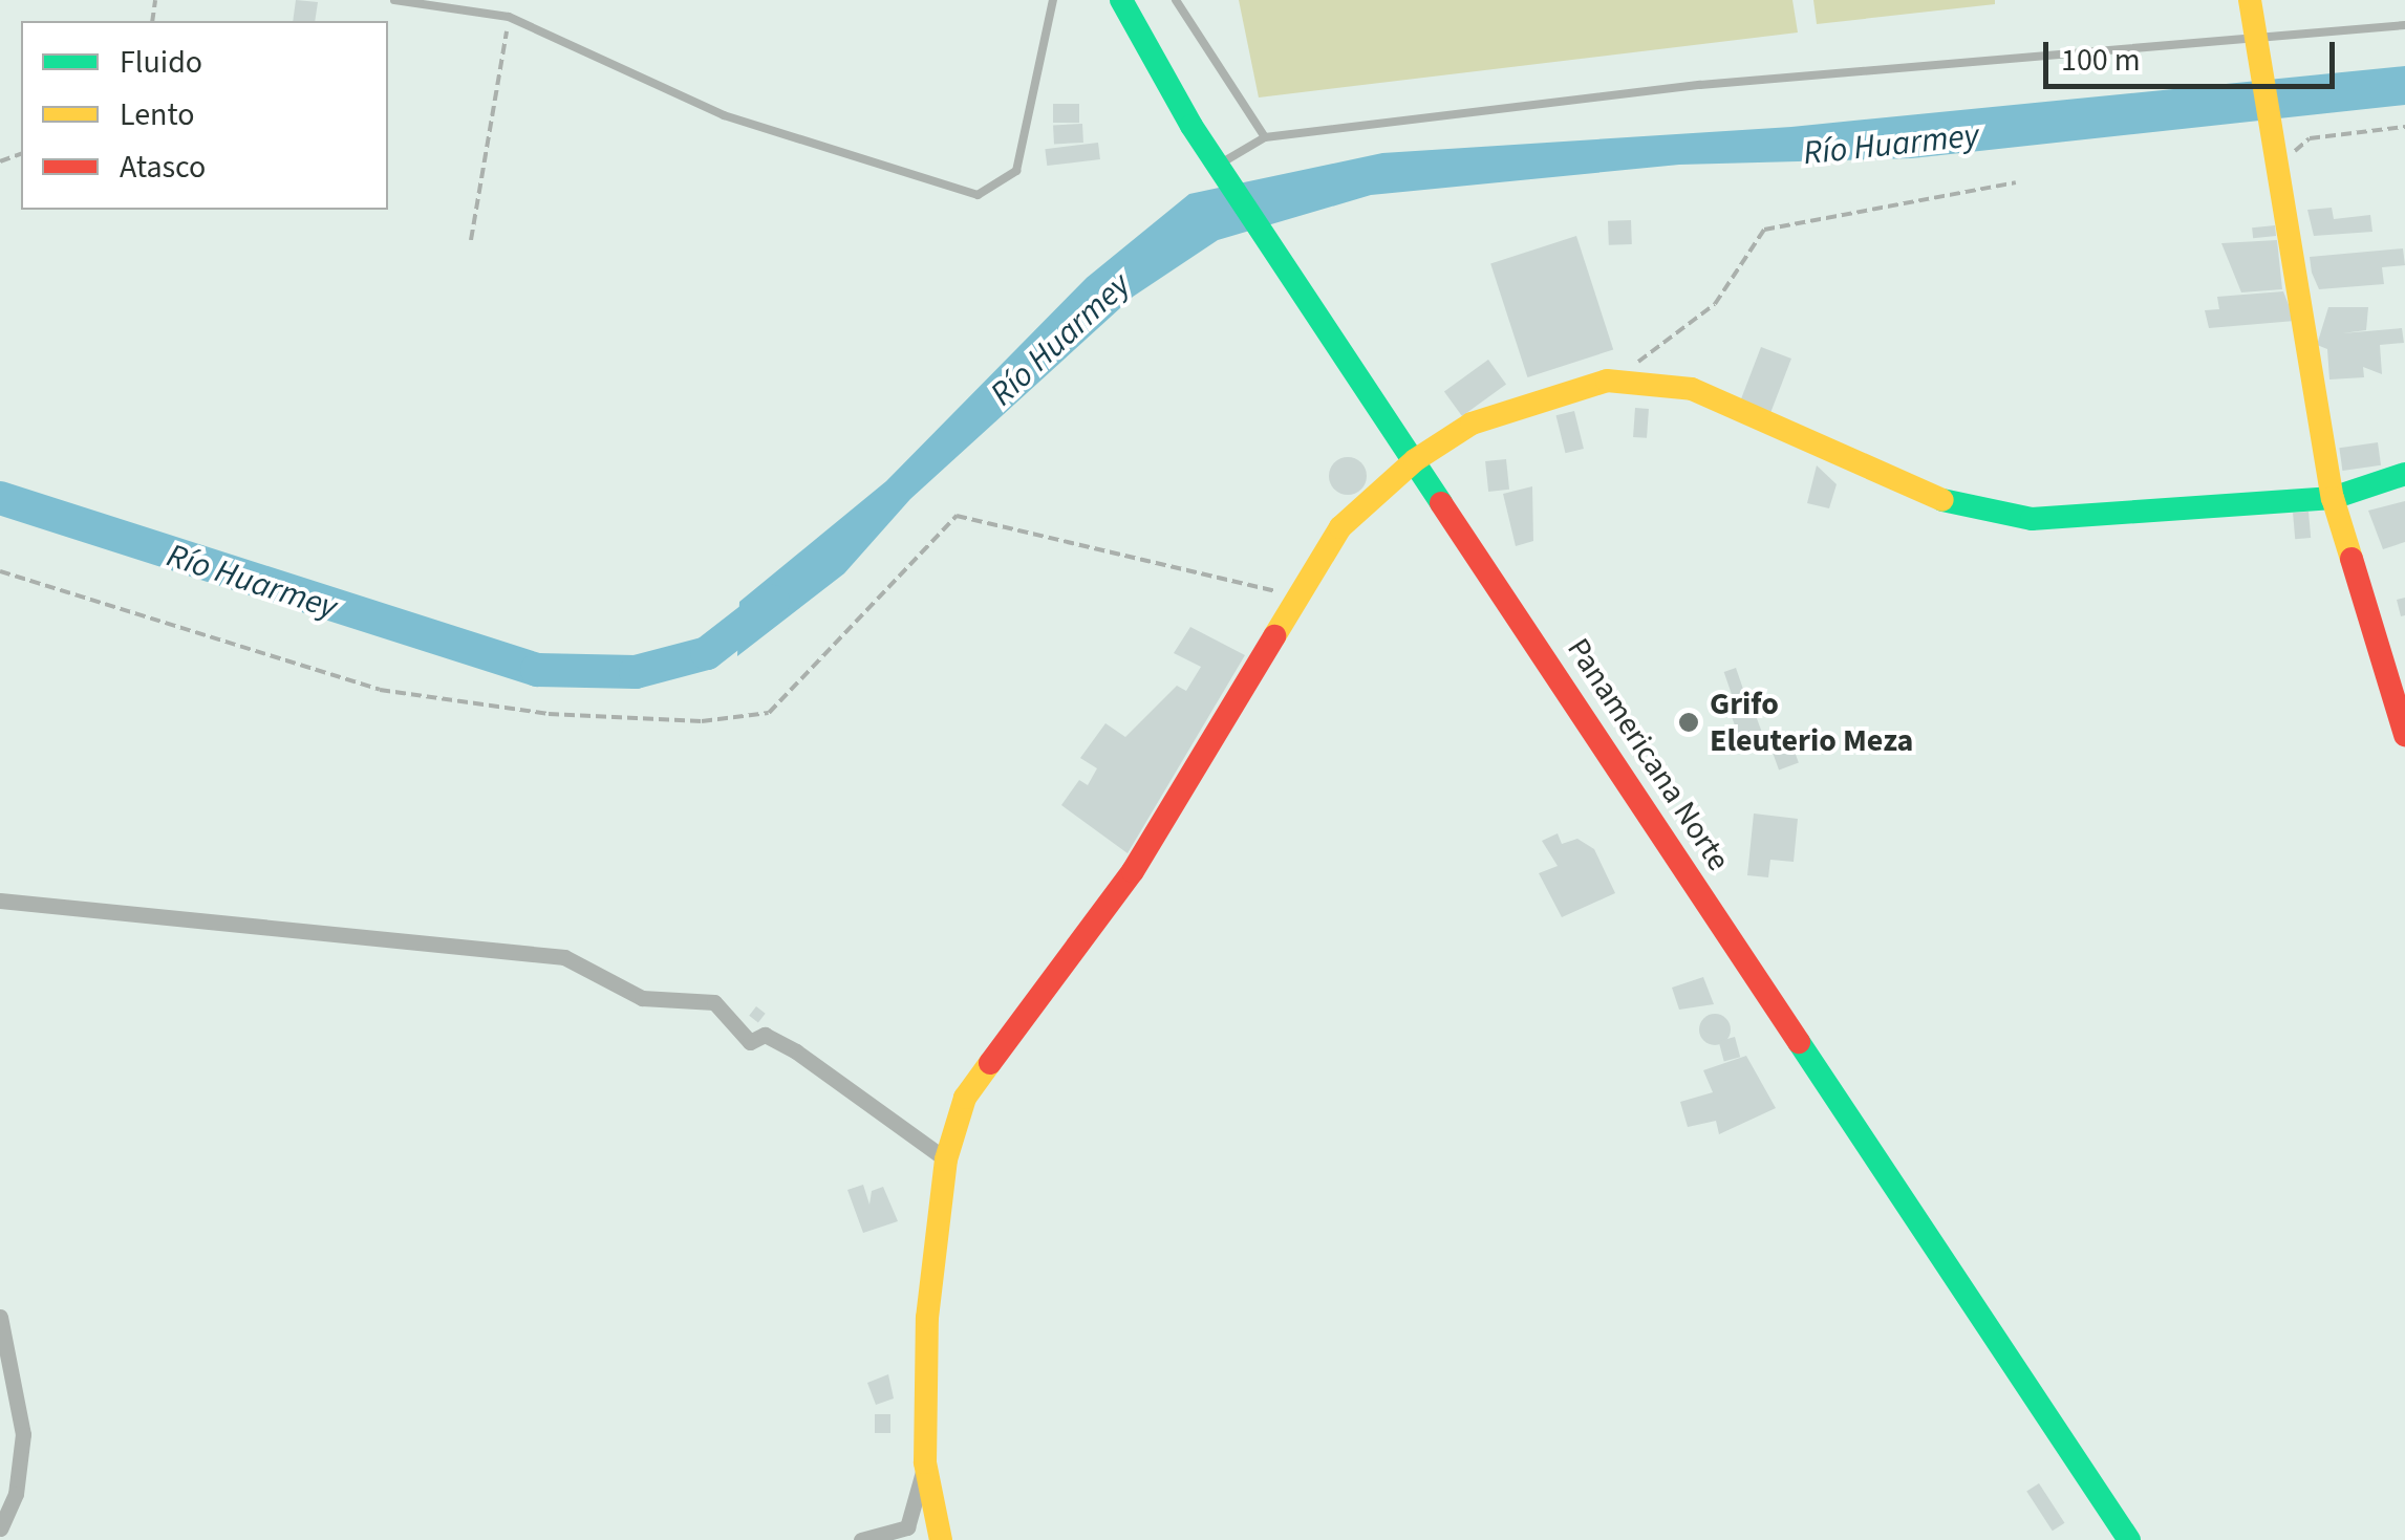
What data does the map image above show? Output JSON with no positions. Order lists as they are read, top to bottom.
{
  "streets": {
    "main road": ["Panamericana Norte"]
  },
  "water": ["Río Huarmey"],
  "places": ["Grifo Eleuterio Meza"],
  "legend": ["Fluido", "Lento", "Atasco"],
  "scale_bar": "100 m"
}
